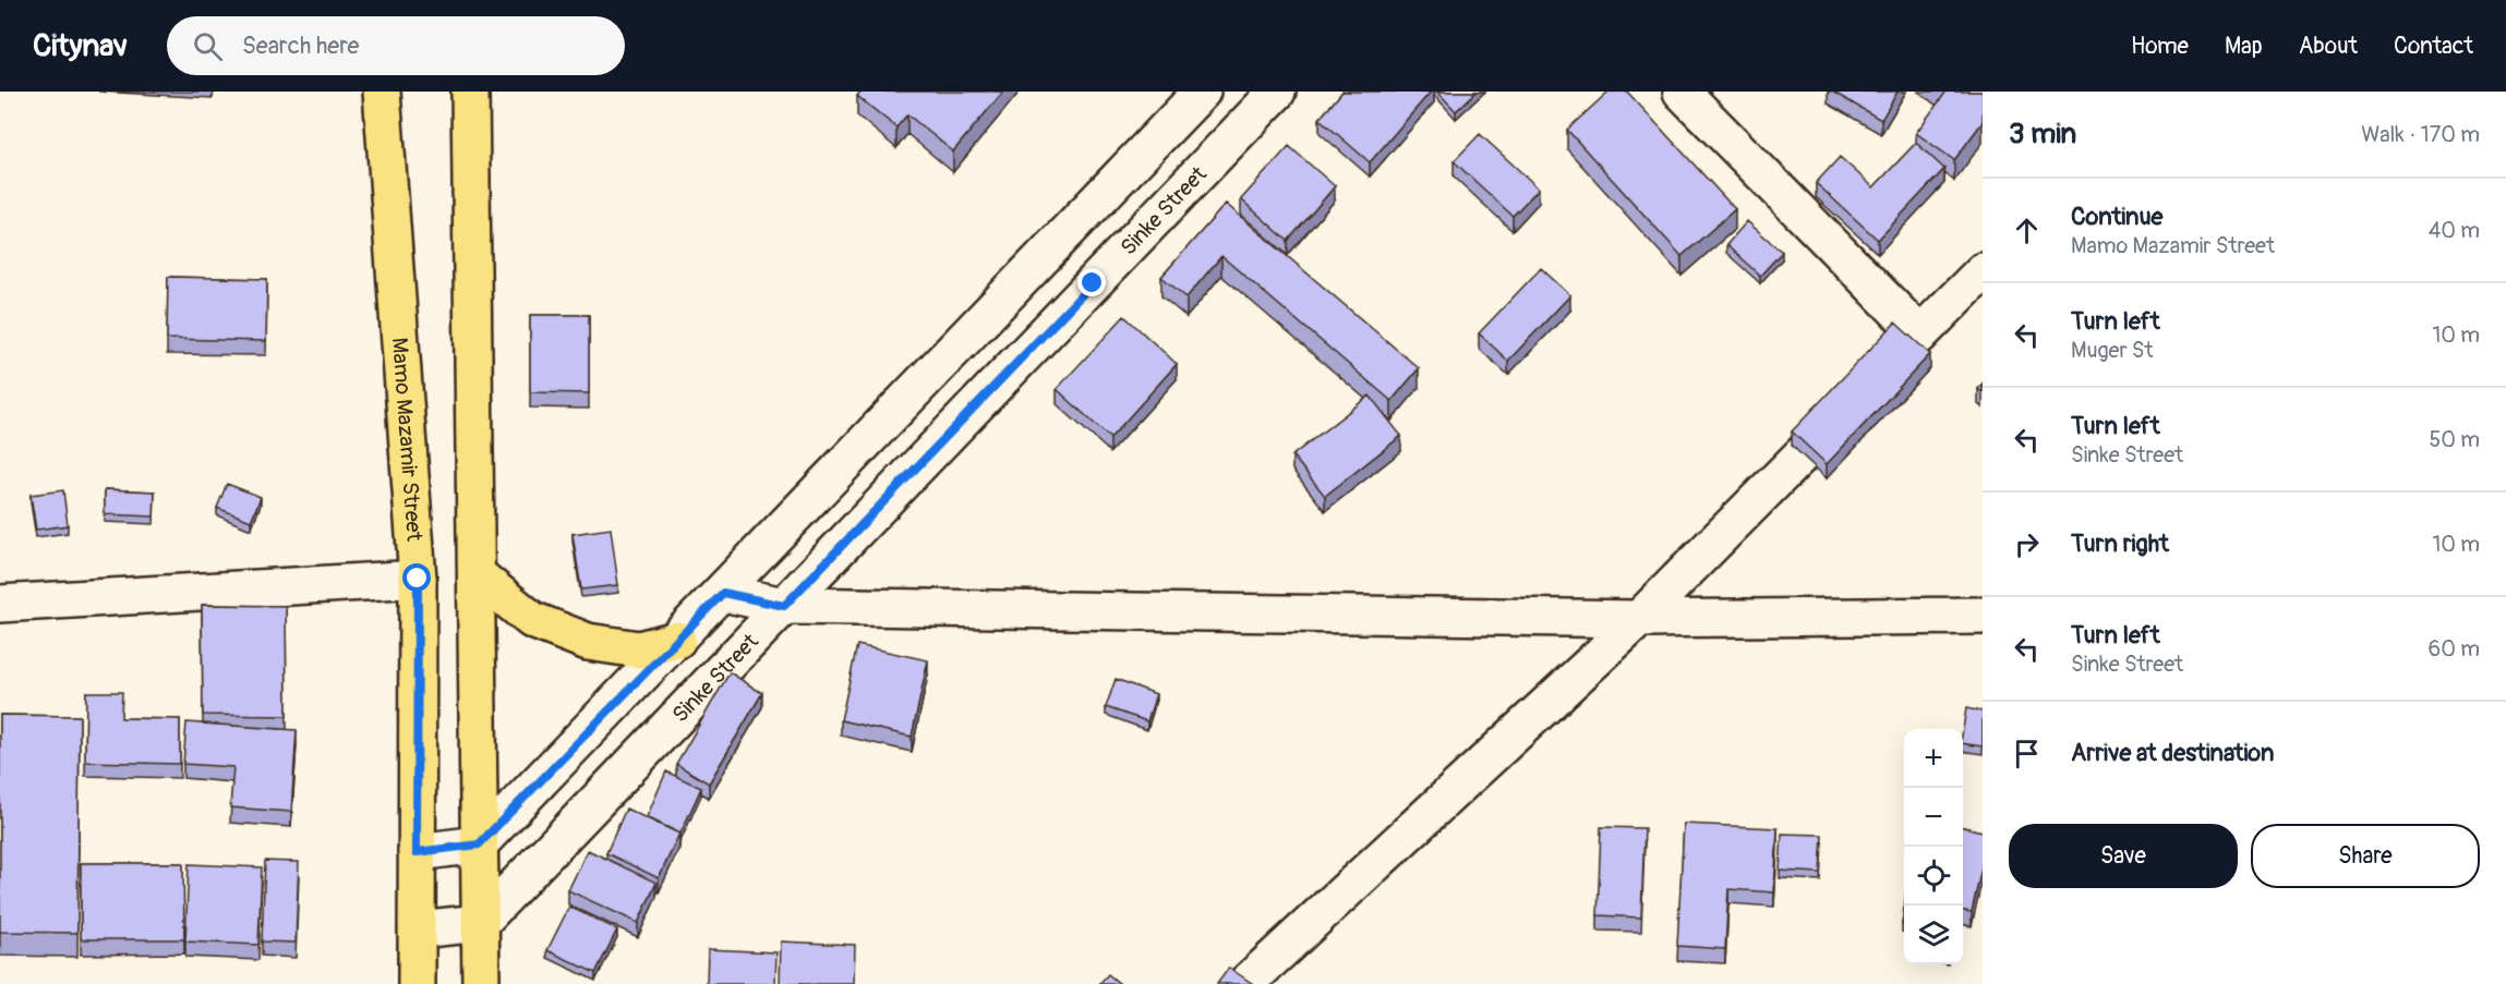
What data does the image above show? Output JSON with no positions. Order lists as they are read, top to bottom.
{
  "streets": {
    "main road": ["Mamo Mazamir Street"],
    "street": ["Sinke Street"]
  },
  "page": {
    "header": "Citynav",
    "search": "Search here",
    "nav": [
      "Home",
      "Map",
      "About",
      "Contact"
    ],
    "heading": ["3 min", "Walk · 170 m"],
    "list": [
      ["Continue", "Mamo Mazamir Street", "40 m"],
      ["Turn left", "Muger St", "10 m"],
      ["Turn left", "Sinke Street", "50 m"],
      ["Turn right", "10 m"],
      ["Turn left", "Sinke Street", "60 m"],
      "Arrive at destination"
    ],
    "map_buttons": ["+", "−"],
    "buttons": ["Save", "Share"]
  }
}
